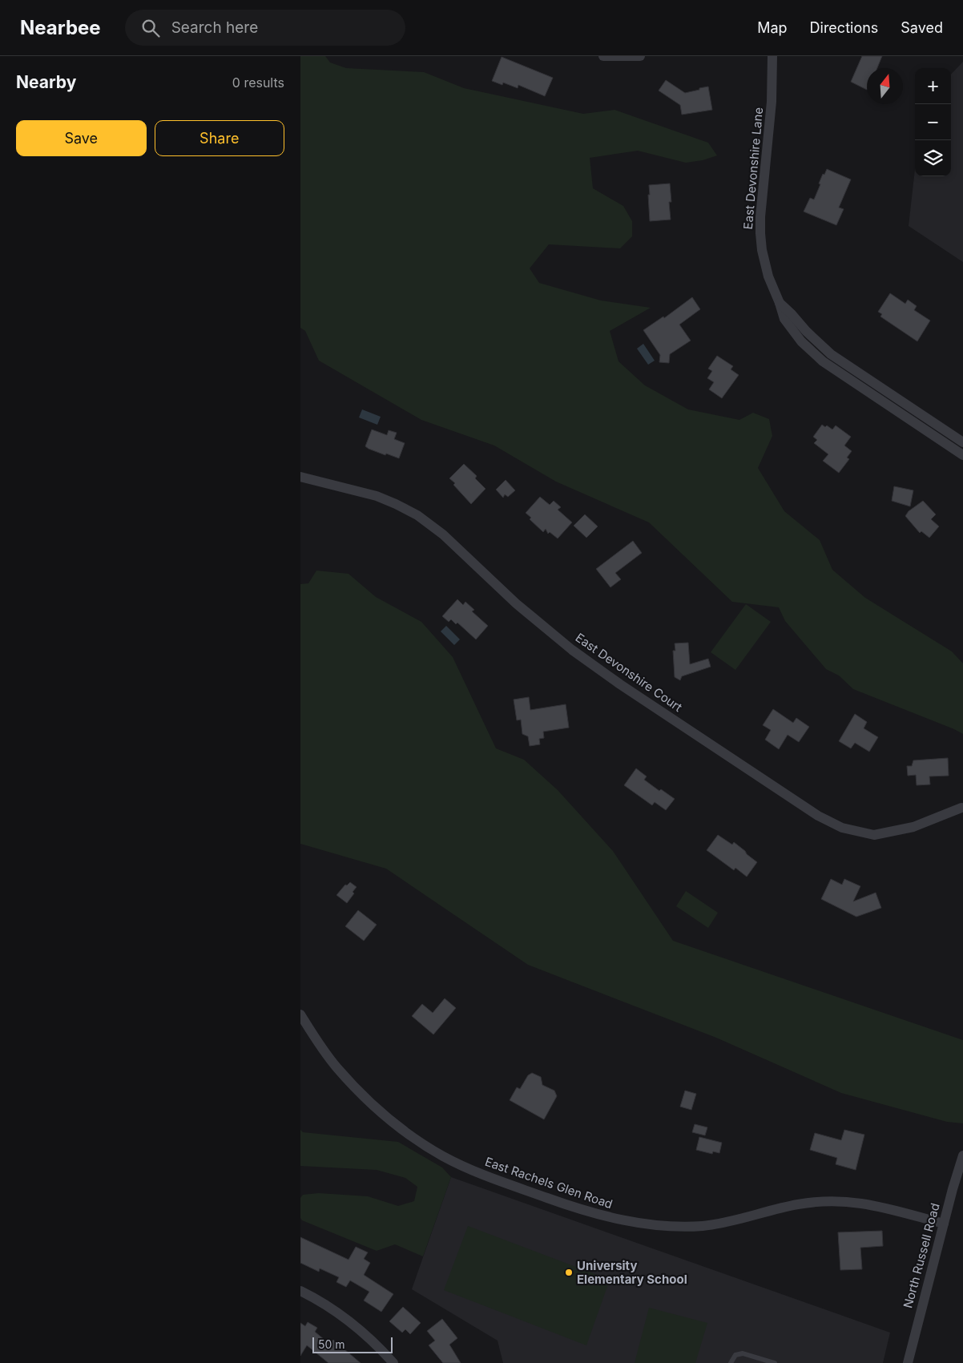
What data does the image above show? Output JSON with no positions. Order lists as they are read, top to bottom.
{
  "streets": {
    "street": [
      "East Devonshire Lane",
      "East Devonshire Court",
      "East Rachels Glen Road",
      "North Russell Road"
    ]
  },
  "crossings": [
    ["East Rachels Glen Road", "North Russell Road"]
  ],
  "places": ["University Elementary School"],
  "scale_bar": "50 m",
  "north": "top",
  "page": {
    "header": "Nearbee",
    "search": "Search here",
    "nav": ["Map", "Directions", "Saved"],
    "heading": ["Nearby", "0 results"],
    "map_buttons": ["+", "−"],
    "buttons": ["Save", "Share"],
    "scale": "50 m"
  }
}
